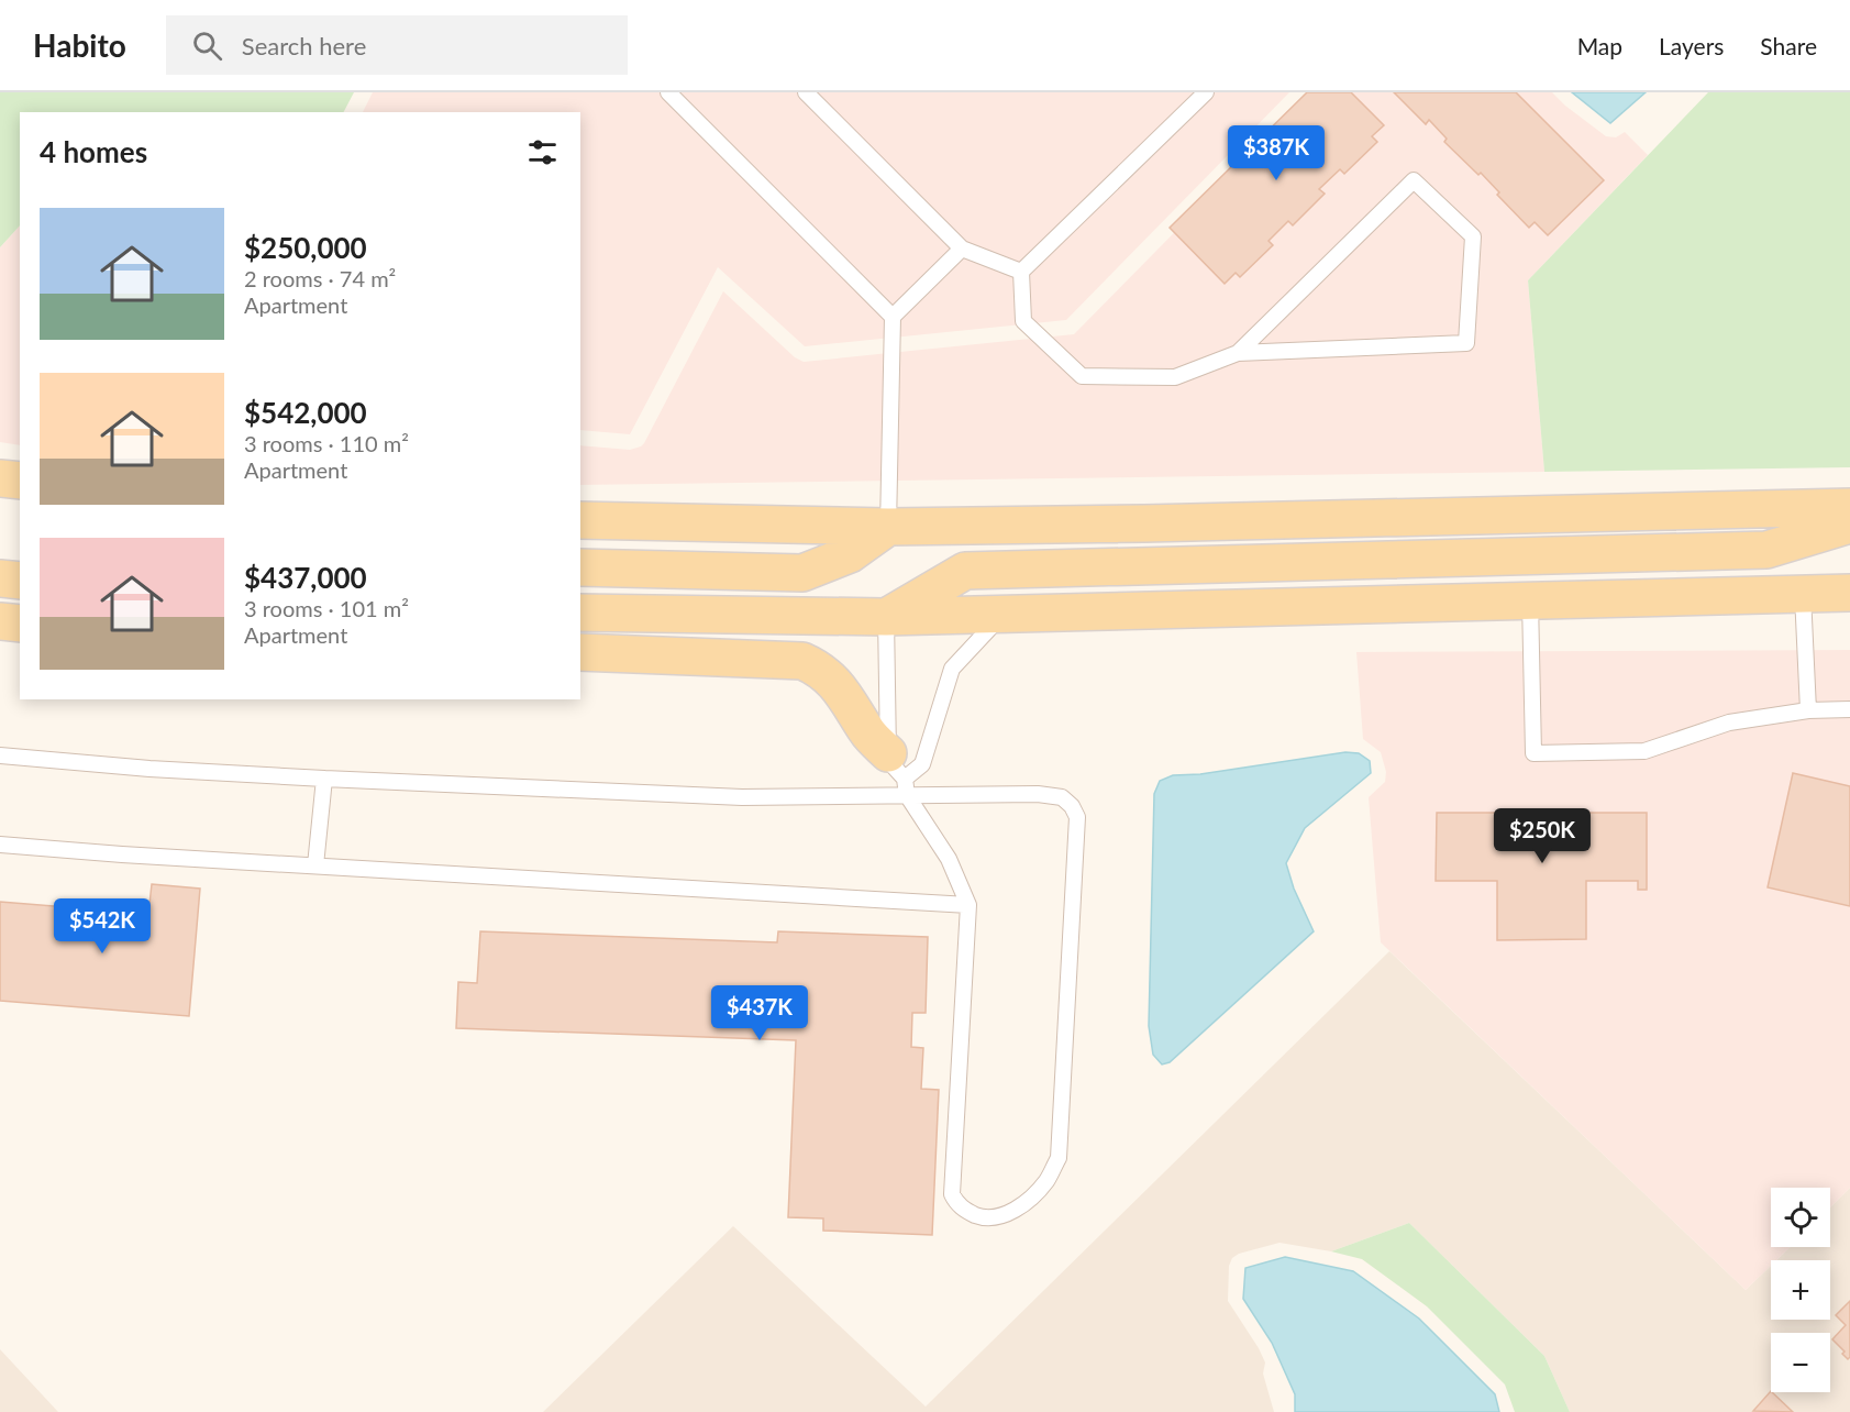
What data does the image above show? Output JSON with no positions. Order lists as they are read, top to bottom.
{
  "page": {
    "header": "Habito",
    "search": "Search here",
    "nav": ["Map", "Layers", "Share"],
    "heading": "4 homes",
    "price": [
      "$387K",
      "$250K",
      "$542K",
      "$437K"
    ],
    "list": [
      {
        "name": "$250,000",
        "note": "2 rooms · 74 m² · Apartment"
      },
      {
        "name": "$542,000",
        "note": "3 rooms · 110 m² · Apartment"
      },
      {
        "name": "$437,000",
        "note": "3 rooms · 101 m² · Apartment"
      }
    ],
    "map_buttons": ["+", "−"]
  }
}
